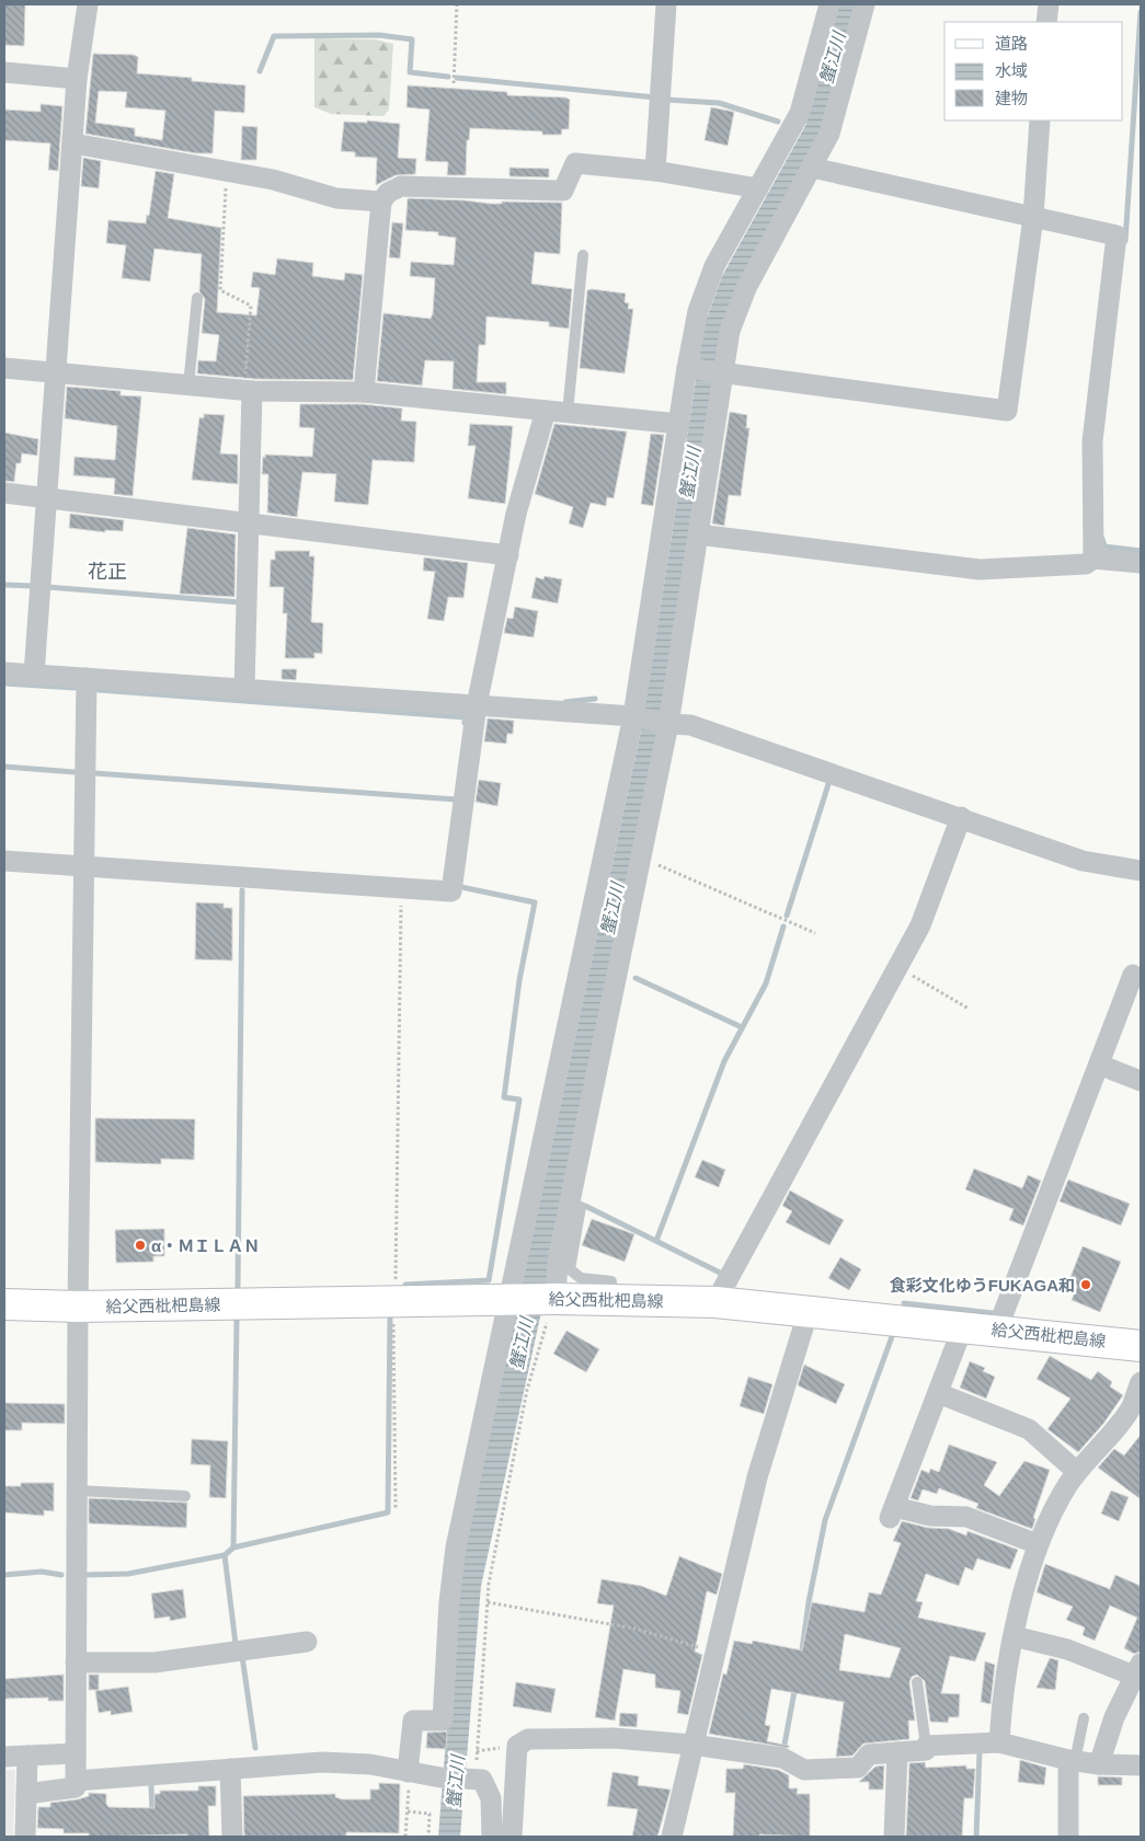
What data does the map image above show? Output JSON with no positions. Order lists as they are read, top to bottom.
{
  "streets": {
    "main road": ["給父西枇杷島線"]
  },
  "districts": ["花正"],
  "water": ["蟹江川"],
  "places": ["α・ＭＩＬＡＮ", "食彩文化ゆうFUKAGA和"],
  "legend": ["道路", "水域", "建物"]
}
